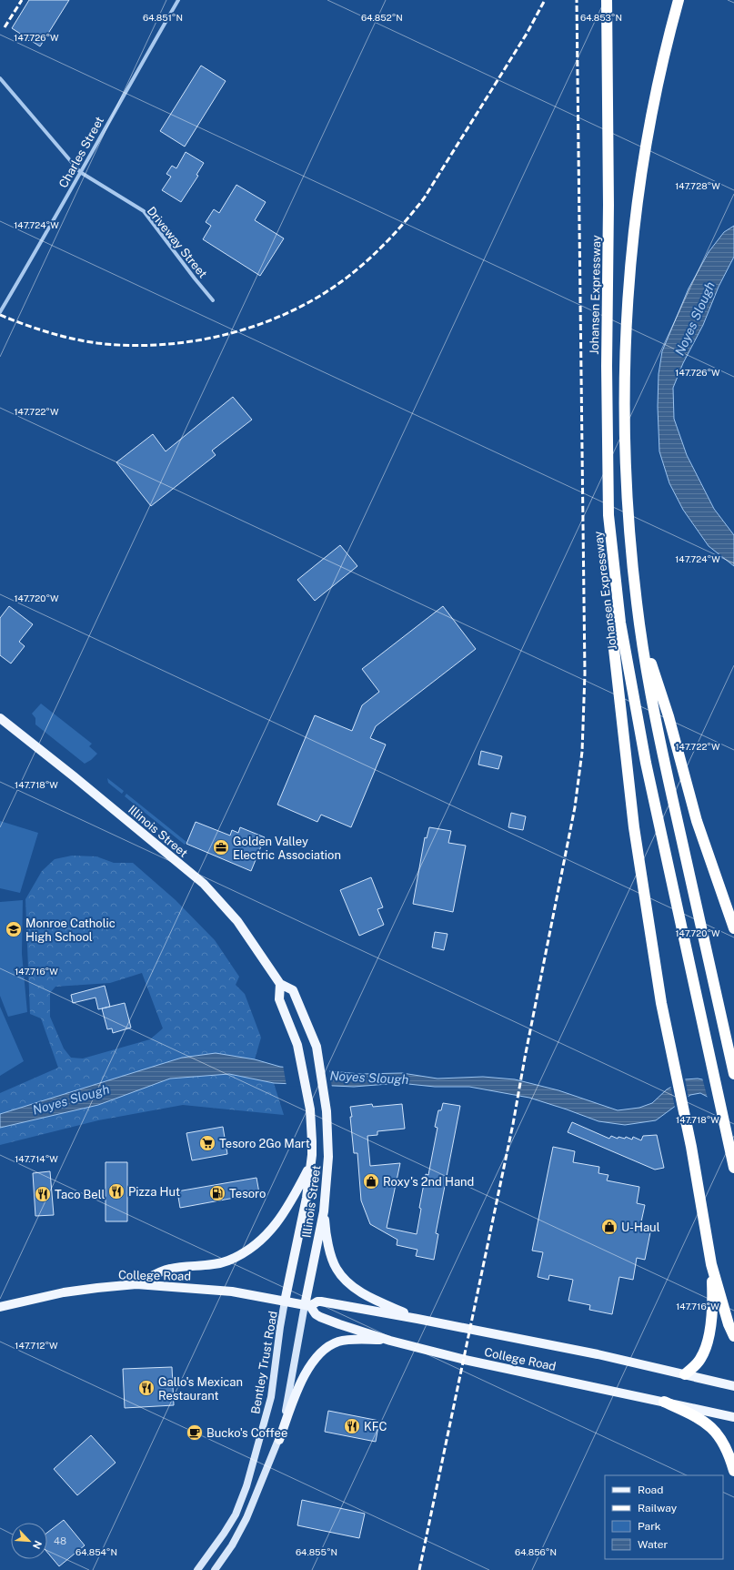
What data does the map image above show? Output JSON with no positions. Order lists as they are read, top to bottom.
{
  "streets": {
    "highway": ["Johansen Expressway"],
    "main road": ["Illinois Street", "College Road"],
    "street": ["Charles Street", "Driveway Street", "Bentley Trust Road"]
  },
  "crossings": [
    ["Charles Street", "Driveway Street"],
    ["Illinois Street", "College Road"],
    ["Illinois Street", "Bentley Trust Road"],
    ["College Road", "Bentley Trust Road"]
  ],
  "water": ["Noyes Slough"],
  "places": {
    "office": ["Golden Valley Electric Association"],
    "school or university": ["Monroe Catholic High School"],
    "supermarket": ["Tesoro 2Go Mart"],
    "shop": ["Roxy's 2nd Hand", "U-Haul"],
    "restaurant": [
      "Pizza Hut",
      "Taco Bell",
      "Gallo's Mexican Restaurant",
      "KFC"
    ],
    "fuel station": ["Tesoro"],
    "cafe": ["Bucko's Coffee"]
  },
  "house_numbers": ["48"],
  "legend": [
    "Road",
    "Railway",
    "Park",
    "Water"
  ],
  "north": "bottom right",
  "coordinates": [
    "64.851°N",
    "64.852°N",
    "64.853°N",
    "147.726°W",
    "147.728°W",
    "147.724°W",
    "147.722°W",
    "147.720°W",
    "147.718°W",
    "147.716°W",
    "147.714°W",
    "147.712°W",
    "64.854°N",
    "64.855°N",
    "64.856°N"
  ]
}
